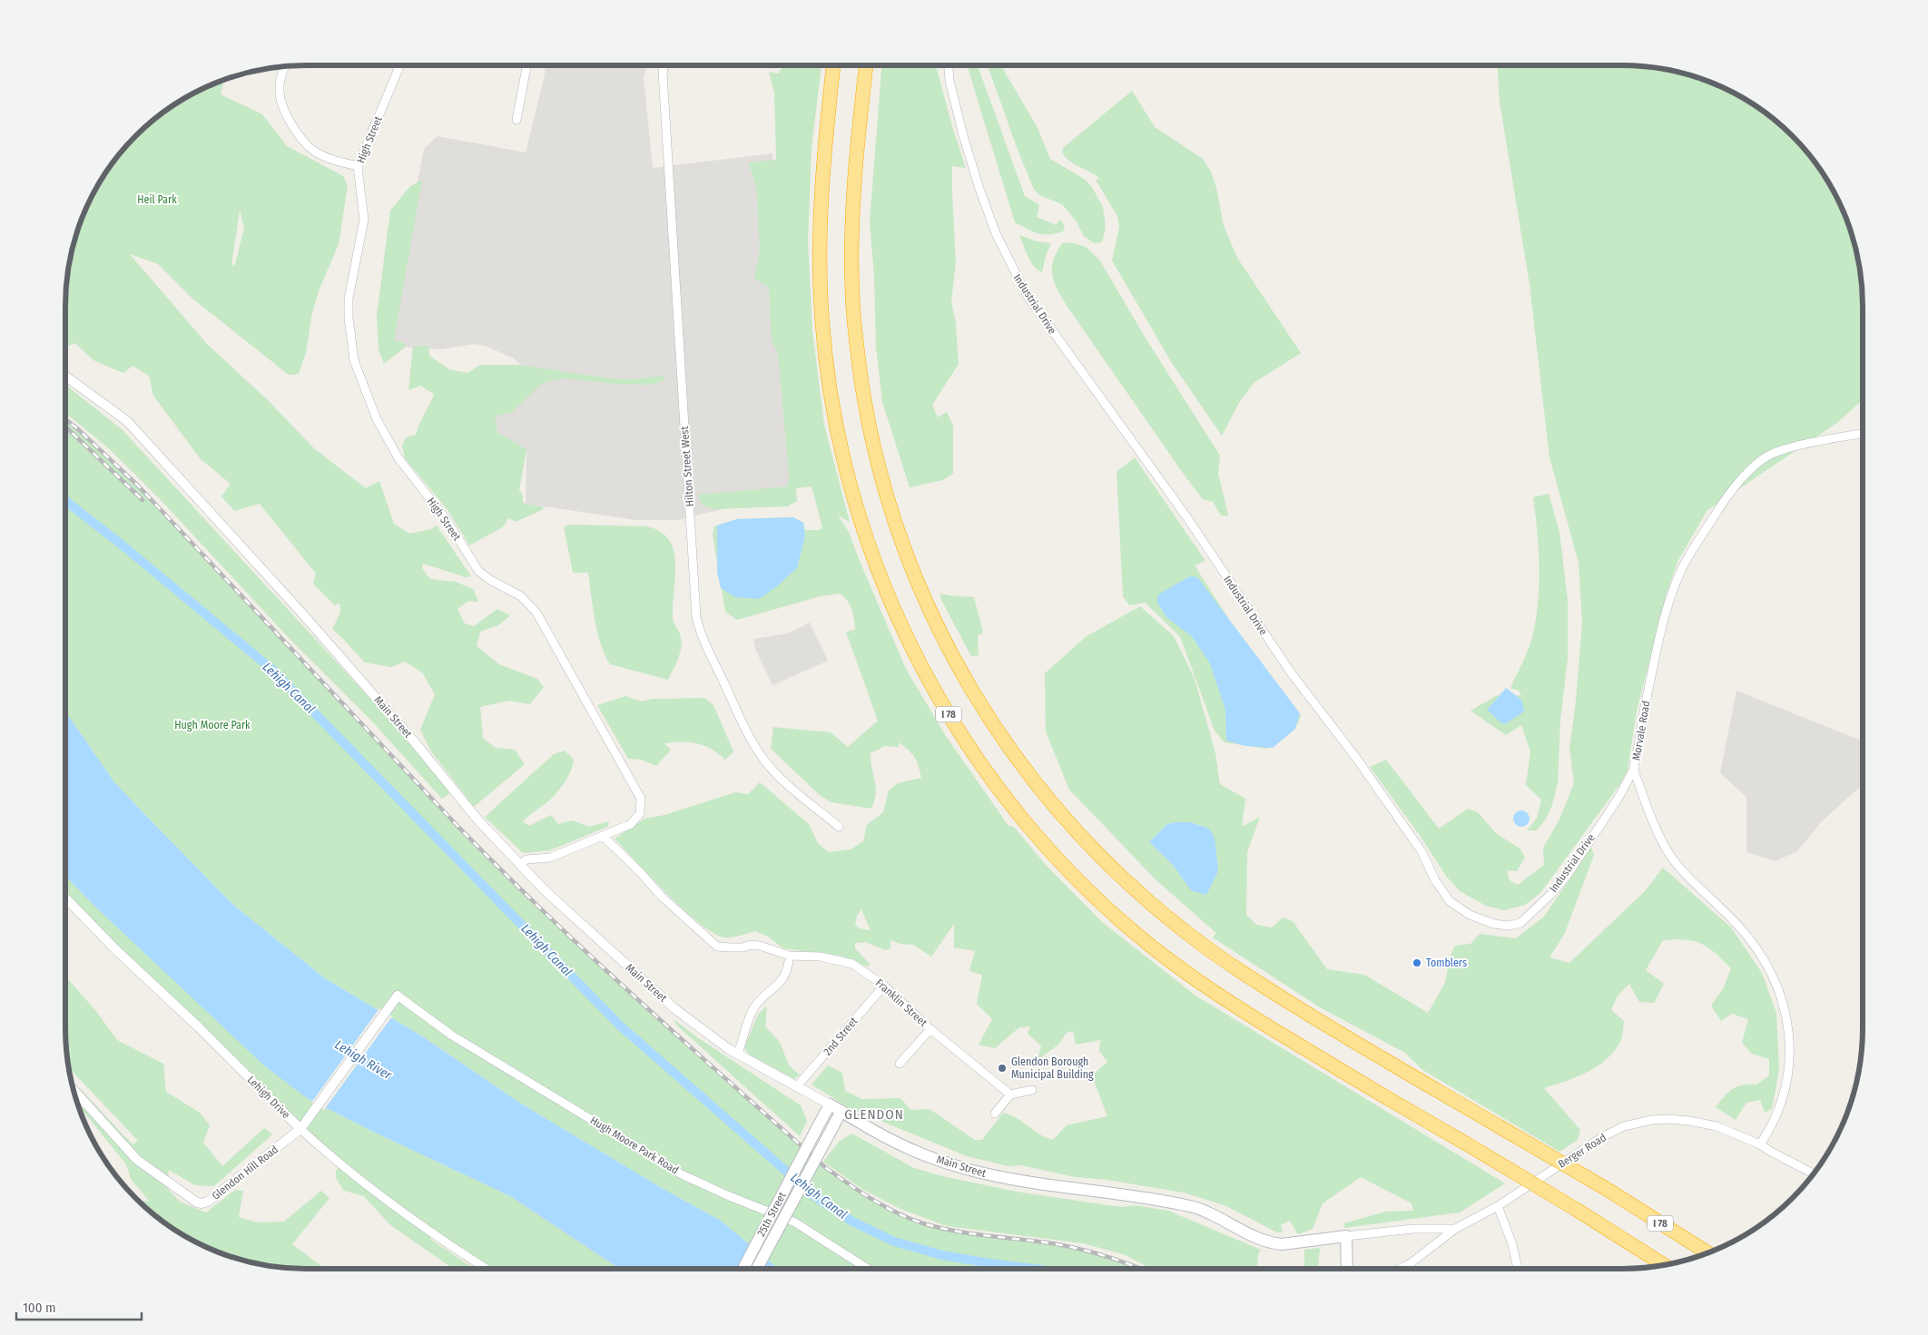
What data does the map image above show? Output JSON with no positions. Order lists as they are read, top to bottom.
{
  "streets": {
    "highway": ["I 78"],
    "main road": ["Main Street", "25th Street"],
    "street": [
      "High Street",
      "Industrial Drive",
      "Hilton Street West",
      "Morvale Road",
      "Franklin Street",
      "2nd Street",
      "Lehigh Drive",
      "Hugh Moore Park Road",
      "Berger Road",
      "Glendon Hill Road"
    ]
  },
  "crossings": [
    ["High Street", "Main Street"],
    ["High Street", "Franklin Street"],
    ["Industrial Drive", "Morvale Road"],
    ["Main Street", "2nd Street"],
    ["Main Street", "Berger Road"],
    ["Main Street", "25th Street"],
    ["Morvale Road", "Berger Road"],
    ["Franklin Street", "2nd Street"],
    ["Lehigh Drive", "Glendon Hill Road"],
    ["Hugh Moore Park Road", "Glendon Hill Road"]
  ],
  "districts": ["GLENDON"],
  "water": ["Lehigh Canal", "Lehigh River"],
  "parks": ["Heil Park", "Hugh Moore Park"],
  "places": ["Tomblers", "Glendon Borough Municipal Building"],
  "scale_bar": "100 m"
}
